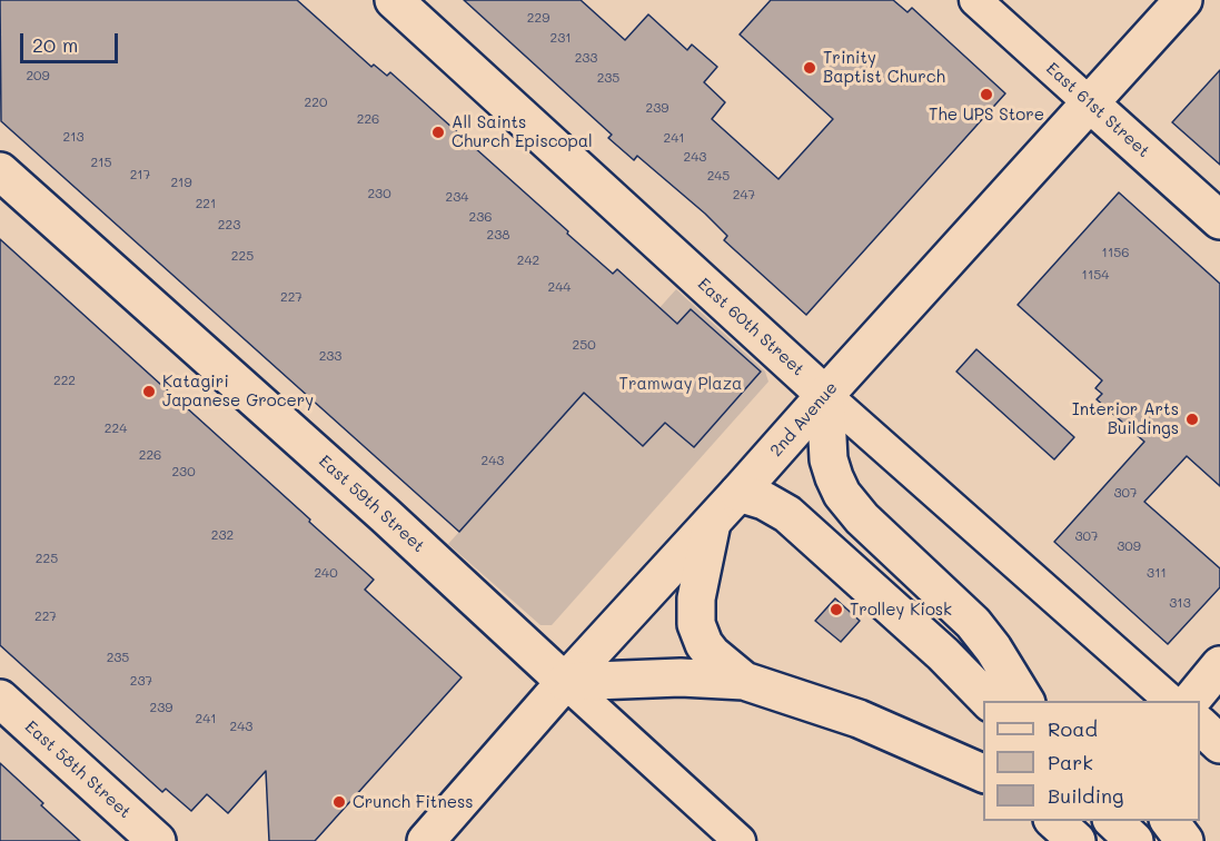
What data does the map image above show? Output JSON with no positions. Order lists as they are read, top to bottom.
{
  "streets": {
    "main road": [
      "East 61st Street",
      "East 60th Street",
      "2nd Avenue",
      "East 59th Street",
      "East 58th Street"
    ]
  },
  "crossings": [
    ["East 61st Street", "2nd Avenue"],
    ["East 60th Street", "2nd Avenue"],
    ["2nd Avenue", "East 59th Street"]
  ],
  "parks": ["Tramway Plaza"],
  "places": [
    "Trinity Baptist Church",
    "The UPS Store",
    "All Saints Church Episcopal",
    "Katagiri Japanese Grocery",
    "Interior Arts Buildings",
    "Trolley Kiosk",
    "Crunch Fitness"
  ],
  "house_numbers": [
    "229",
    "231",
    "233",
    "209",
    "235",
    "220",
    "239",
    "226",
    "213",
    "241",
    "243",
    "215",
    "217",
    "245",
    "219",
    "230",
    "247",
    "234",
    "221",
    "236",
    "223",
    "238",
    "1156",
    "225",
    "242",
    "1154",
    "244",
    "227",
    "250",
    "233",
    "222",
    "224",
    "226",
    "243",
    "230",
    "307",
    "232",
    "307",
    "309",
    "225",
    "240",
    "311",
    "313",
    "227",
    "235",
    "237",
    "239",
    "241",
    "243"
  ],
  "legend": ["Road", "Park", "Building"],
  "scale_bar": "20 m"
}
